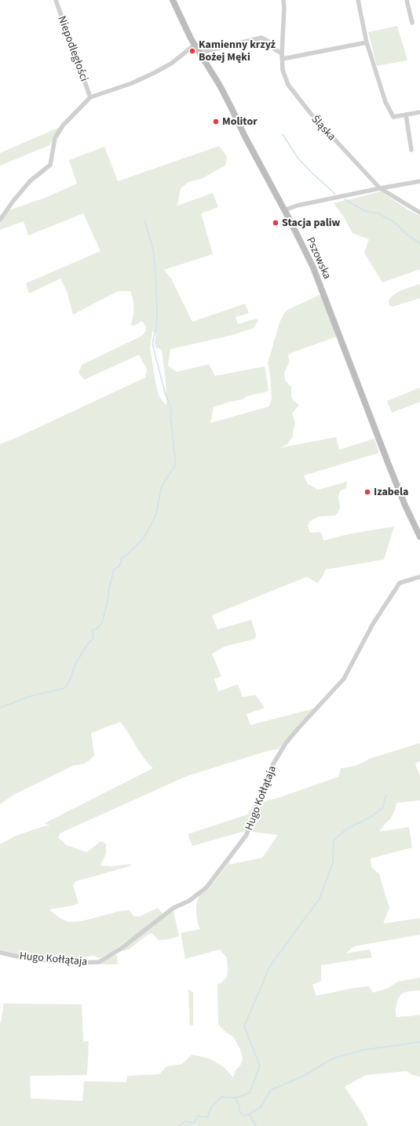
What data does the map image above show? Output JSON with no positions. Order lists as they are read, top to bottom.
{
  "streets": {
    "main road": ["Pszowska"],
    "street": ["Niepodległości", "Śląska", "Hugo Kołłątaja"]
  },
  "places": [
    "Kamienny krzyż Bożej Męki",
    "Molitor",
    "Stacja paliw",
    "Izabela"
  ]
}
